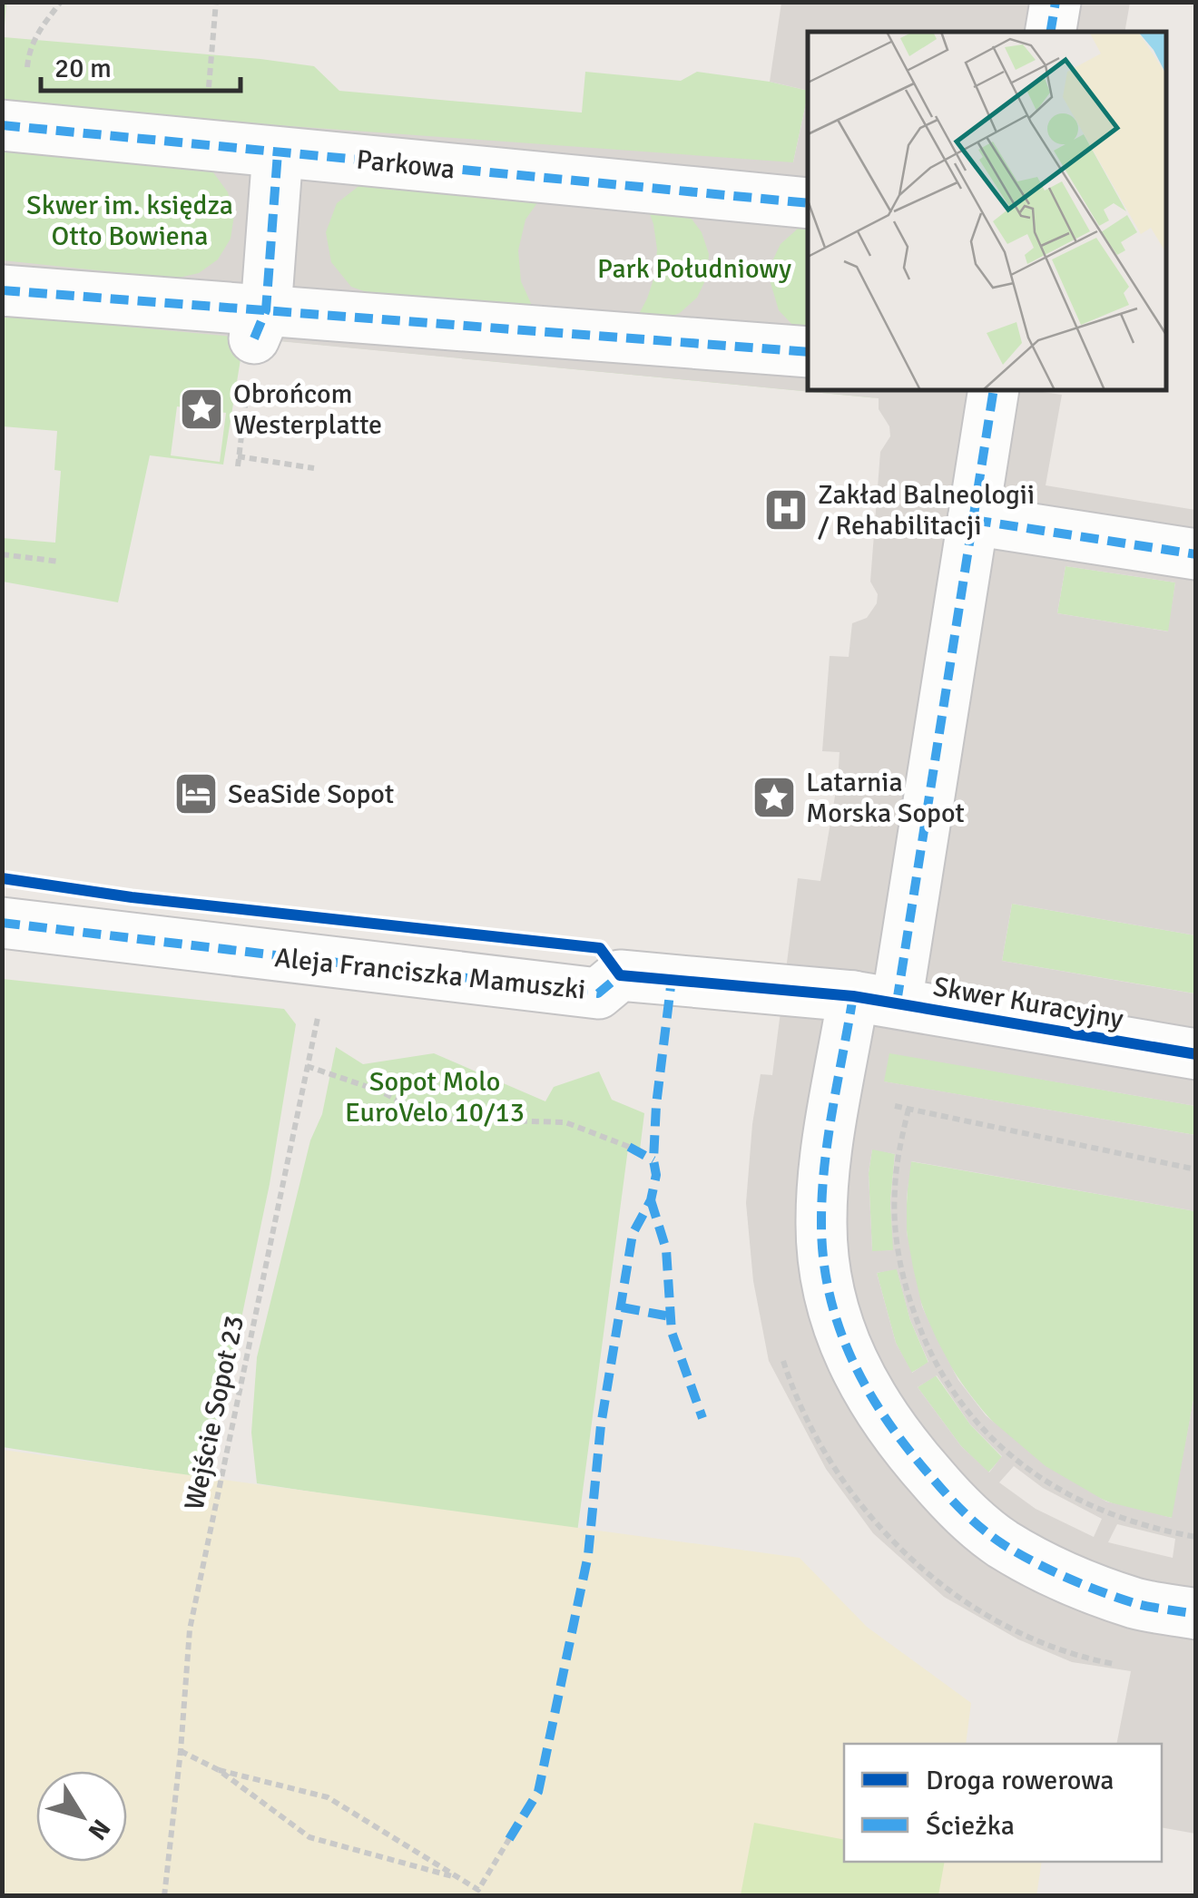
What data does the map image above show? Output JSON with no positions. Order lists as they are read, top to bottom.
{
  "streets": {
    "street": ["Parkowa", "Aleja Franciszka Mamuszki", "Skwer Kuracyjny"],
    "path": ["Wejście Sopot 23"]
  },
  "crossings": [
    ["Aleja Franciszka Mamuszki", "Skwer Kuracyjny"],
    ["Aleja Franciszka Mamuszki", "Wejście Sopot 23"]
  ],
  "parks": ["Skwer im. księdza Otto Bowiena", "Park Południowy", "Sopot Molo EuroVelo 10/13"],
  "places": {
    "place": ["Obrońcom Westerplatte", "Latarnia Morska Sopot"],
    "hospital": ["Zakład Balneologii / Rehabilitacji"],
    "hotel": ["SeaSide Sopot"]
  },
  "legend": ["Droga rowerowa", "Ścieżka"],
  "scale_bar": "20 m",
  "north": "bottom right"
}
